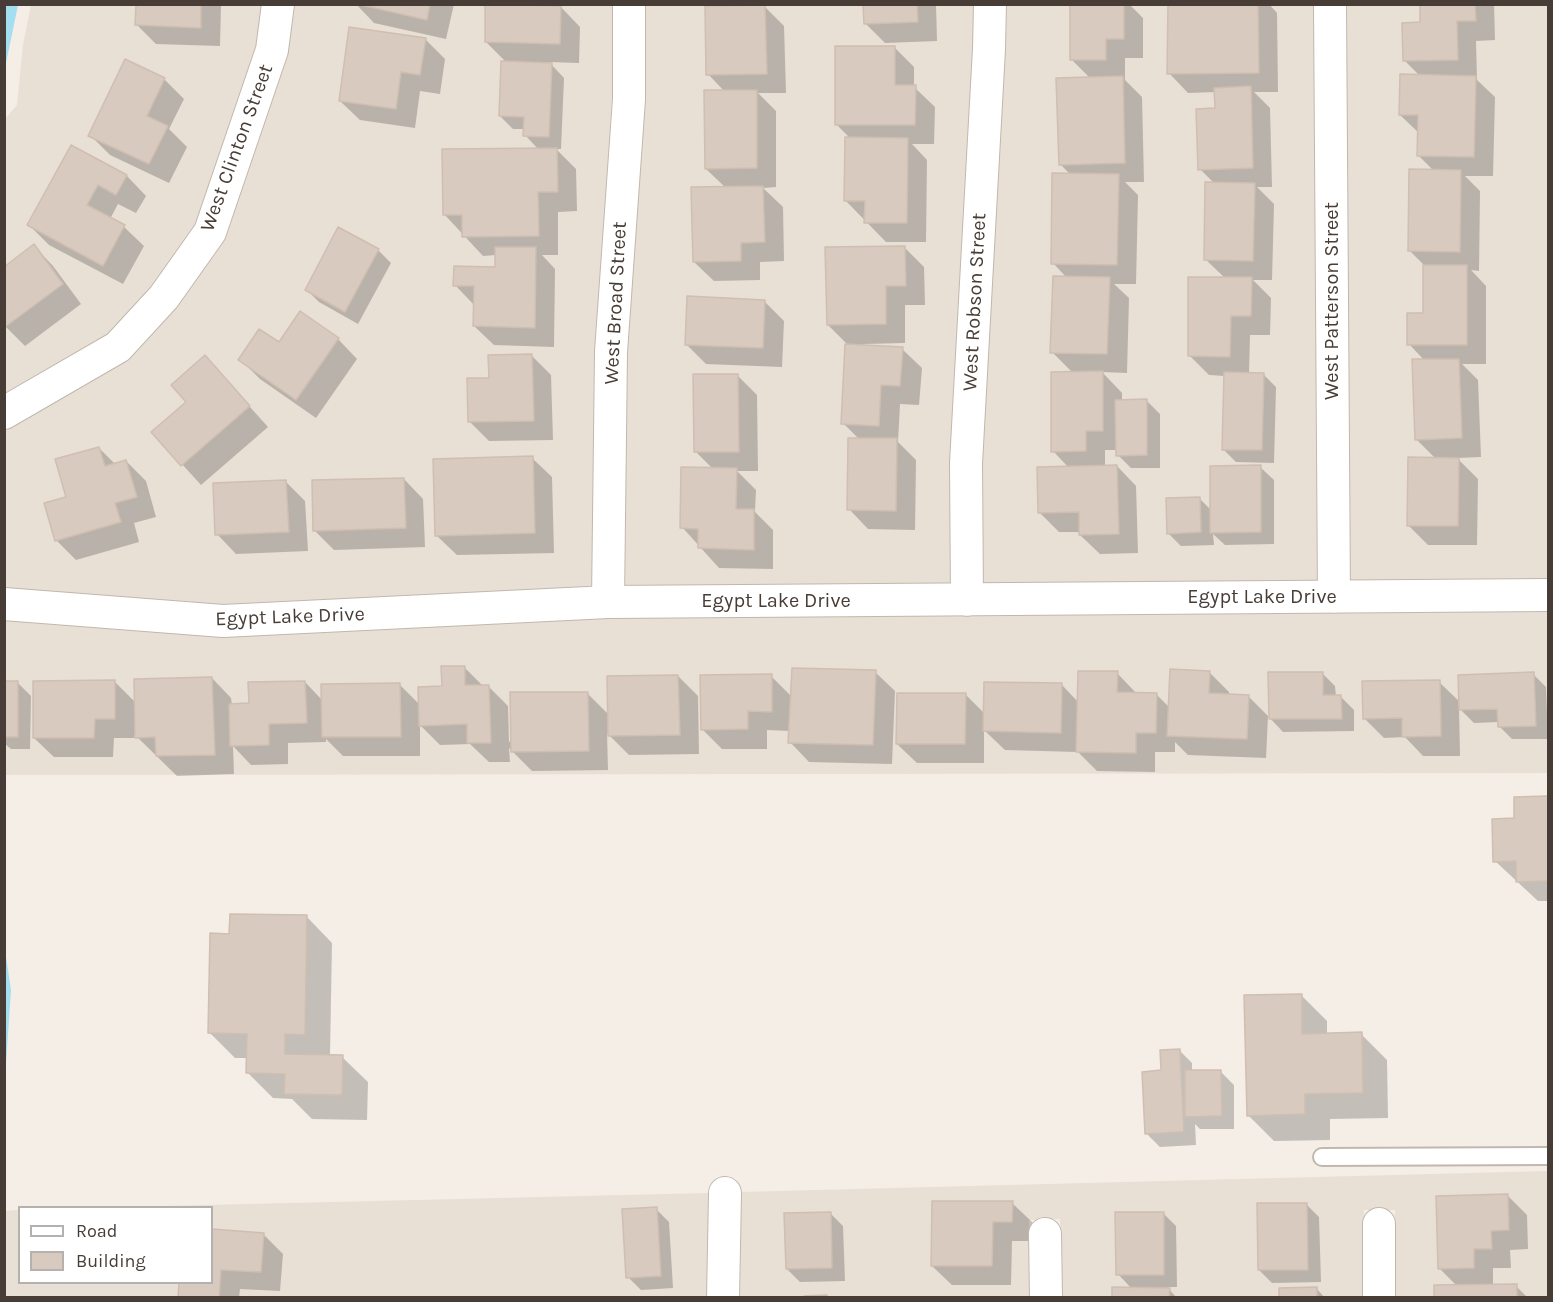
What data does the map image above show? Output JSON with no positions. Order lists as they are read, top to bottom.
{
  "streets": {
    "street": [
      "West Clinton Street",
      "West Patterson Street",
      "West Robson Street",
      "West Broad Street",
      "Egypt Lake Drive"
    ]
  },
  "crossings": [
    ["West Patterson Street", "Egypt Lake Drive"],
    ["West Robson Street", "Egypt Lake Drive"],
    ["West Broad Street", "Egypt Lake Drive"]
  ],
  "legend": ["Road", "Building"]
}
